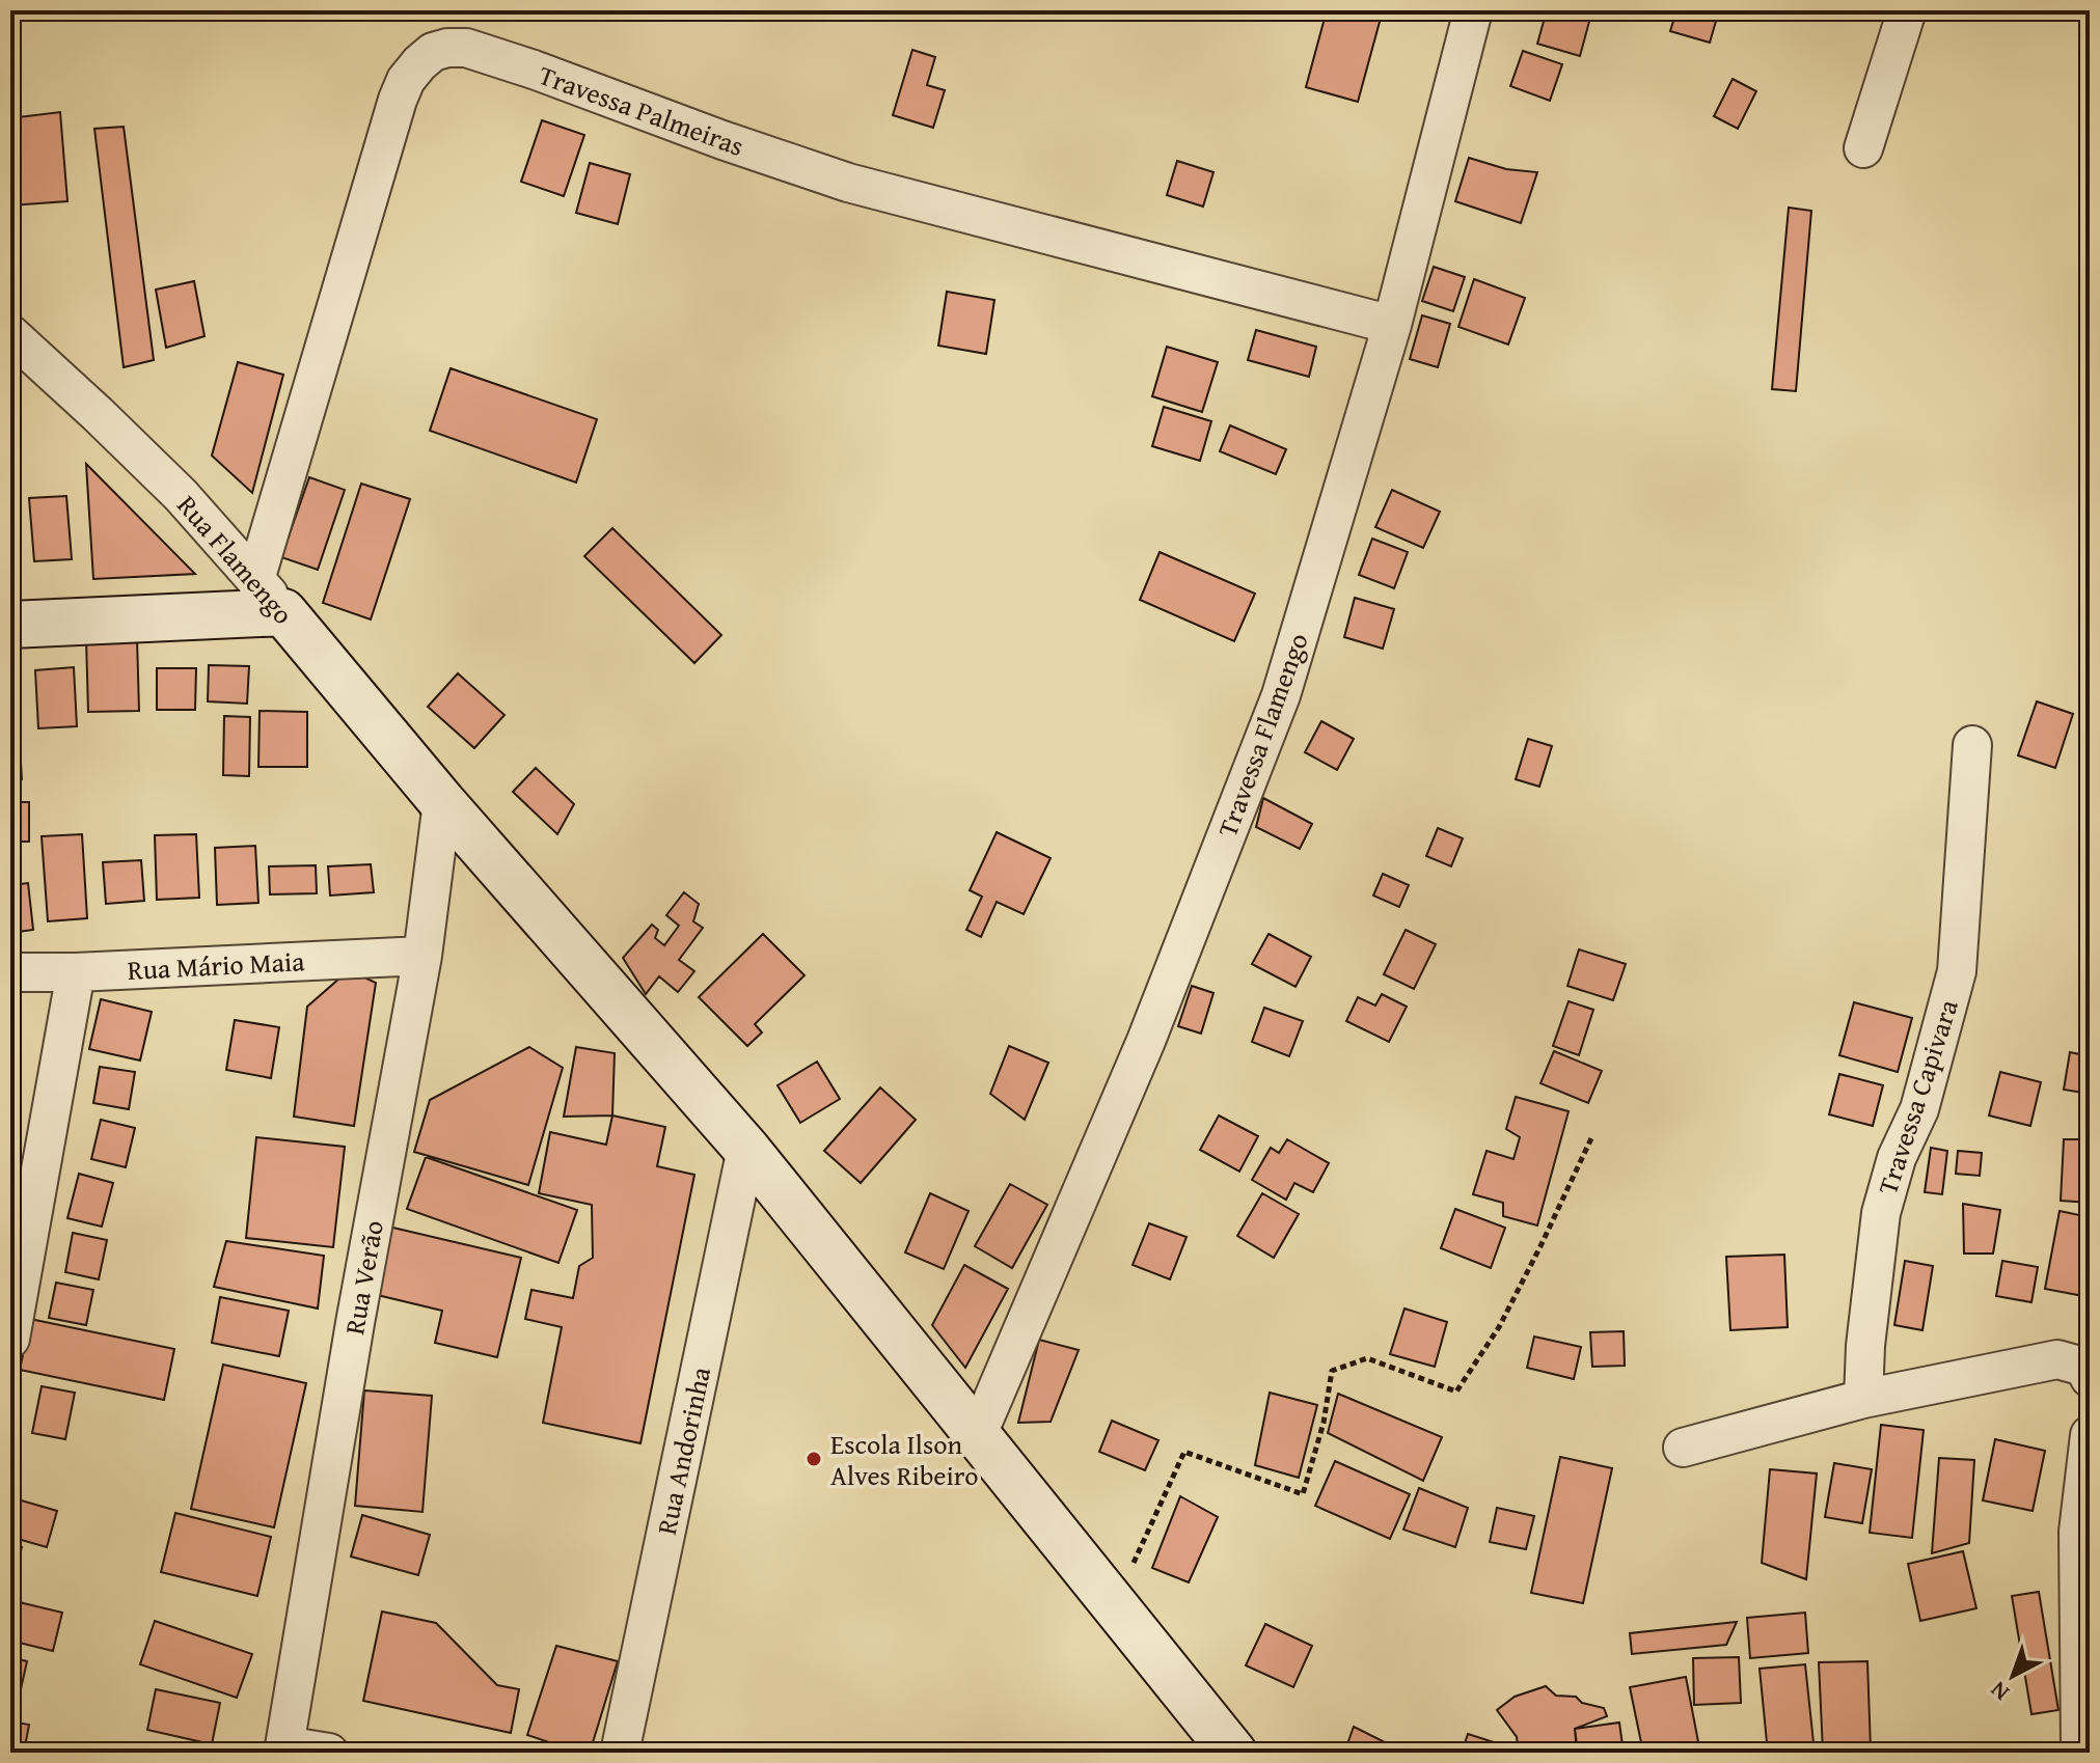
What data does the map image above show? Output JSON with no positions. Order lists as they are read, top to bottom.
{
  "streets": {
    "street": [
      "Travessa Palmeiras",
      "Rua Flamengo",
      "Travessa Flamengo",
      "Rua Mário Maia",
      "Travessa Capivara",
      "Rua Verão",
      "Rua Andorinha"
    ]
  },
  "crossings": [
    ["Travessa Palmeiras", "Rua Flamengo"],
    ["Travessa Palmeiras", "Travessa Flamengo"],
    ["Rua Flamengo", "Travessa Flamengo"],
    ["Rua Flamengo", "Rua Verão"],
    ["Rua Flamengo", "Rua Andorinha"],
    ["Rua Mário Maia", "Rua Verão"]
  ],
  "places": ["Escola Ilson Alves Ribeiro"],
  "north": "bottom left"
}
